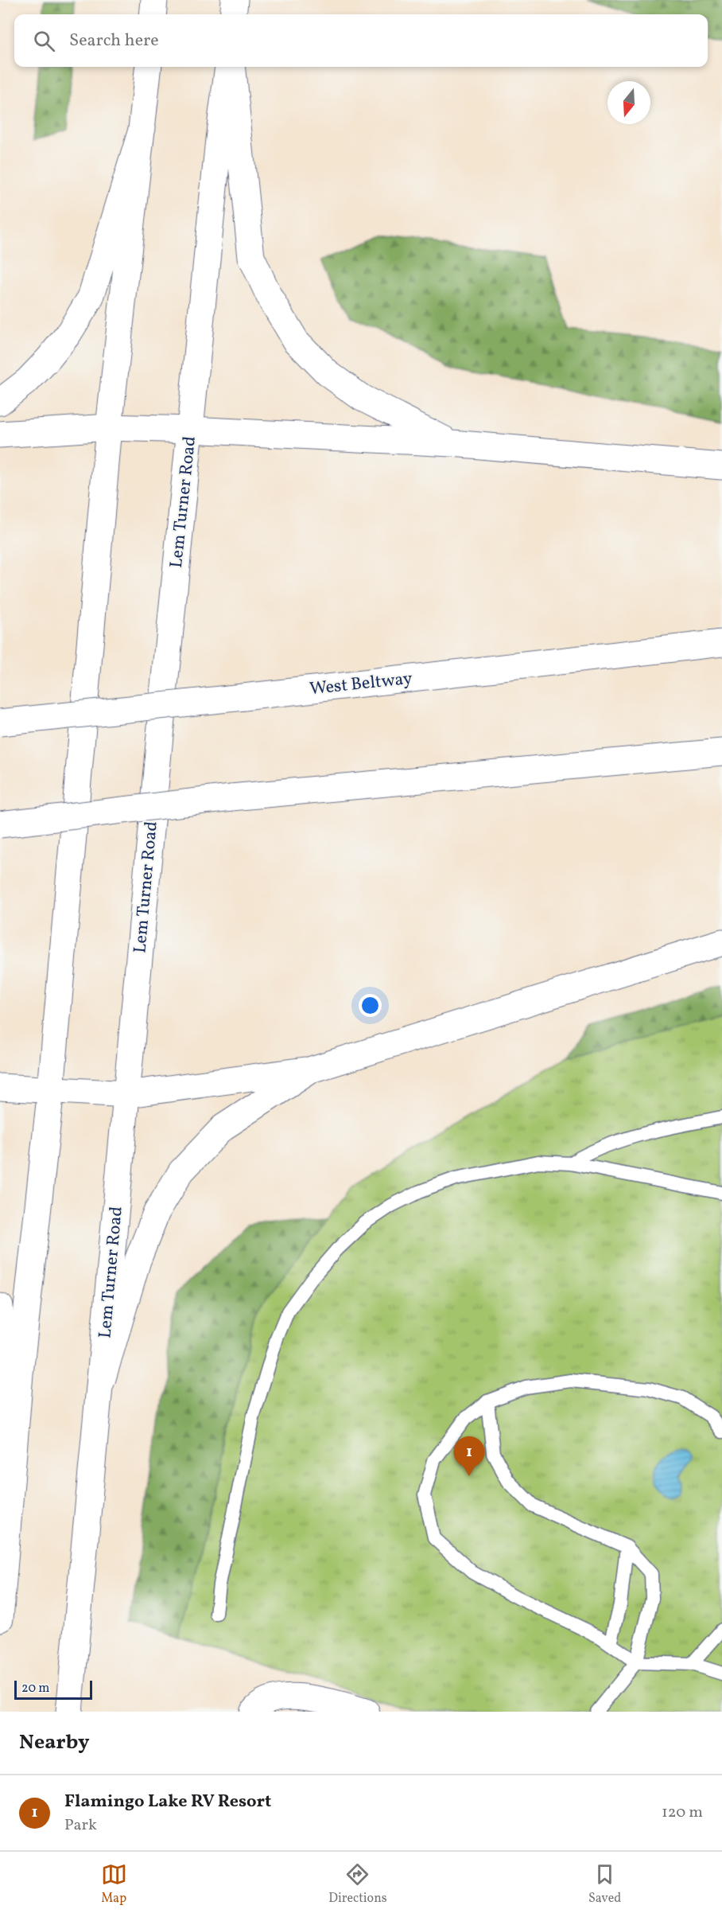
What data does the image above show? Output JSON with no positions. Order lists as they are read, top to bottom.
{
  "streets": {
    "main road": ["Lem Turner Road", "West Beltway"]
  },
  "scale_bar": "20 m",
  "north": "bottom",
  "page": {
    "search": "Search here",
    "pins": "1",
    "scale": "20 m",
    "heading": "Nearby",
    "list": [
      {
        "mark": "1",
        "name": "Flamingo Lake RV Resort",
        "note": "Park",
        "value": "120 m"
      }
    ],
    "nav": ["Map", "Directions", "Saved"]
  }
}
